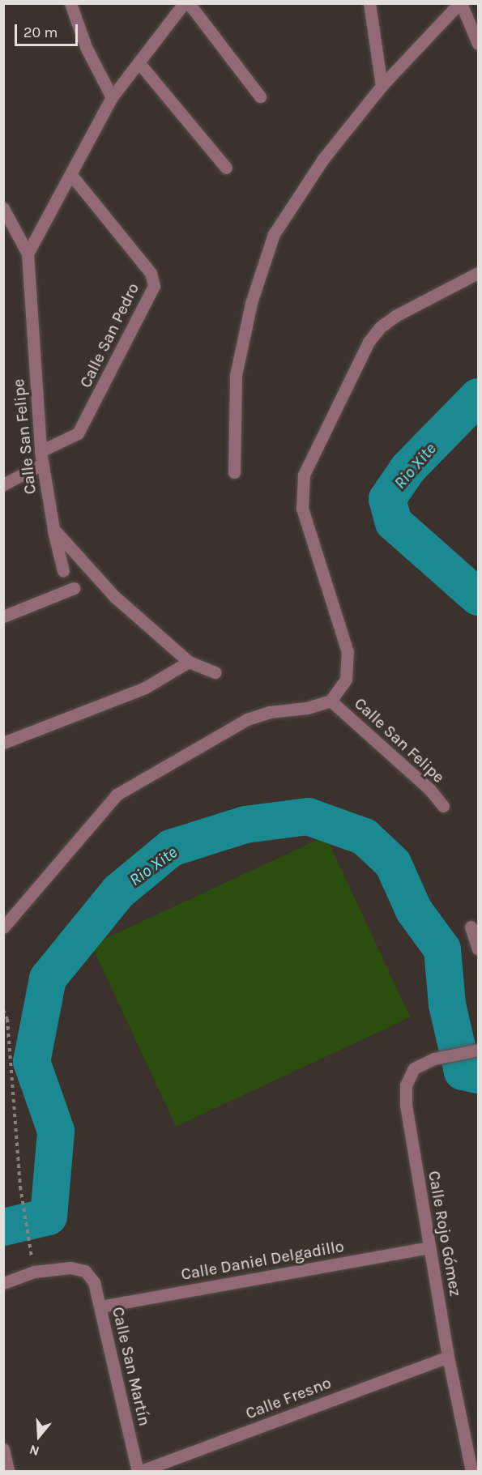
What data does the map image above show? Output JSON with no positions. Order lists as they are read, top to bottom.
{
  "streets": {
    "street": [
      "Calle San Pedro",
      "Calle San Felipe",
      "Calle Rojo Gómez",
      "Calle Daniel Delgadillo",
      "Calle San Martín",
      "Calle Fresno"
    ]
  },
  "crossings": [
    ["Calle San Pedro", "Calle San Felipe"],
    ["Calle Rojo Gómez", "Calle Daniel Delgadillo"],
    ["Calle Rojo Gómez", "Calle Fresno"],
    ["Calle Daniel Delgadillo", "Calle San Martín"],
    ["Calle San Martín", "Calle Fresno"]
  ],
  "water": ["Rio Xite"],
  "scale_bar": "20 m",
  "north": "bottom"
}
